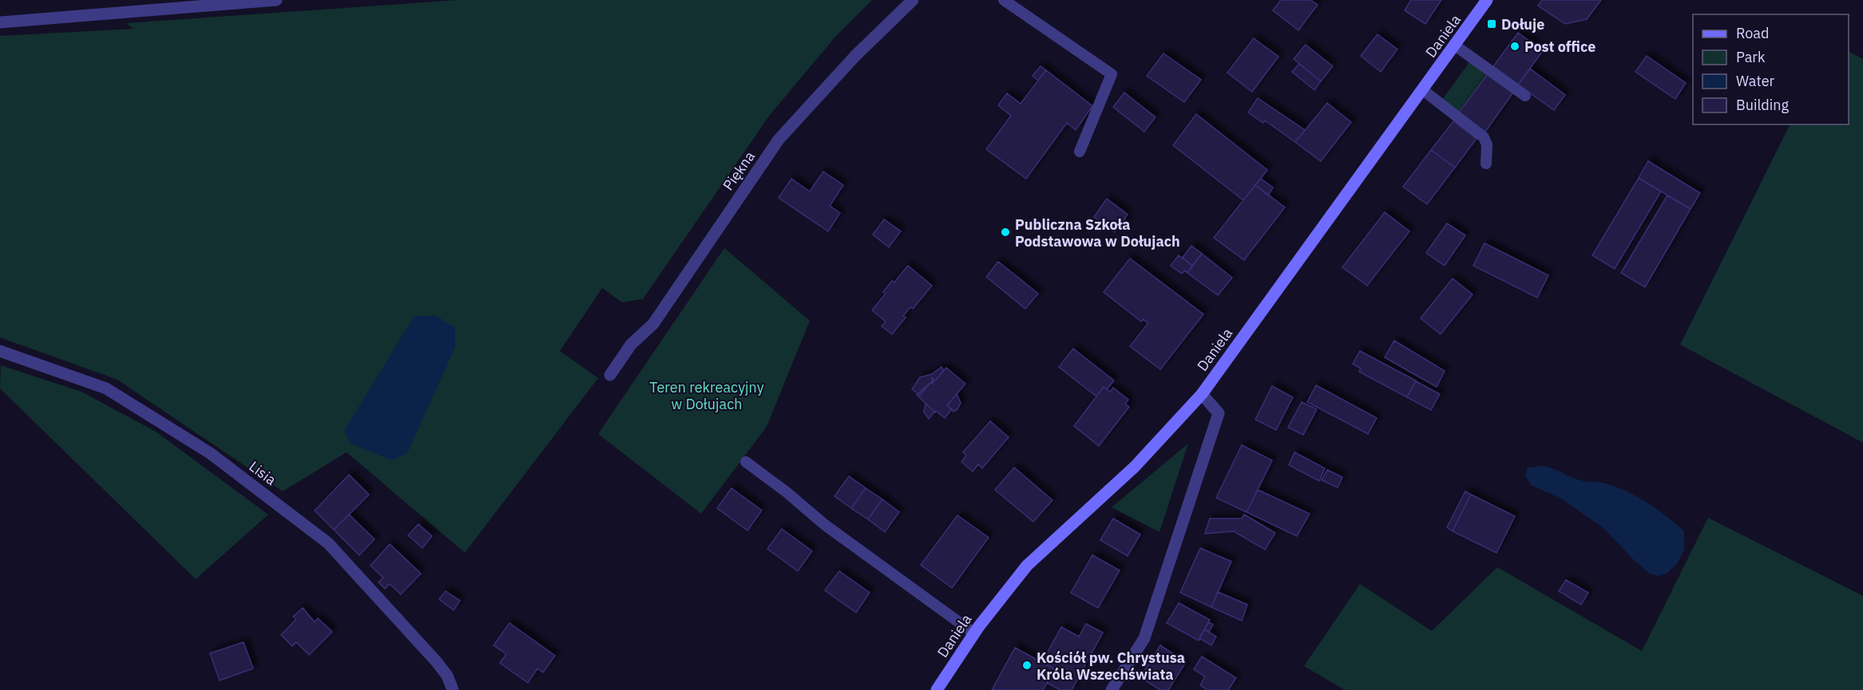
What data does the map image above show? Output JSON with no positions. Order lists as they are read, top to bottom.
{
  "streets": {
    "street": ["Daniela", "Piękna", "Lisia"]
  },
  "parks": ["Teren rekreacyjny w Dołujach"],
  "places": {
    "transit": ["Dołuje"],
    "other": ["Post office", "Publiczna Szkoła Podstawowa w Dołujach", "Kościół pw. Chrystusa Króla Wszechświata"]
  },
  "legend": [
    "Road",
    "Park",
    "Water",
    "Building"
  ]
}
